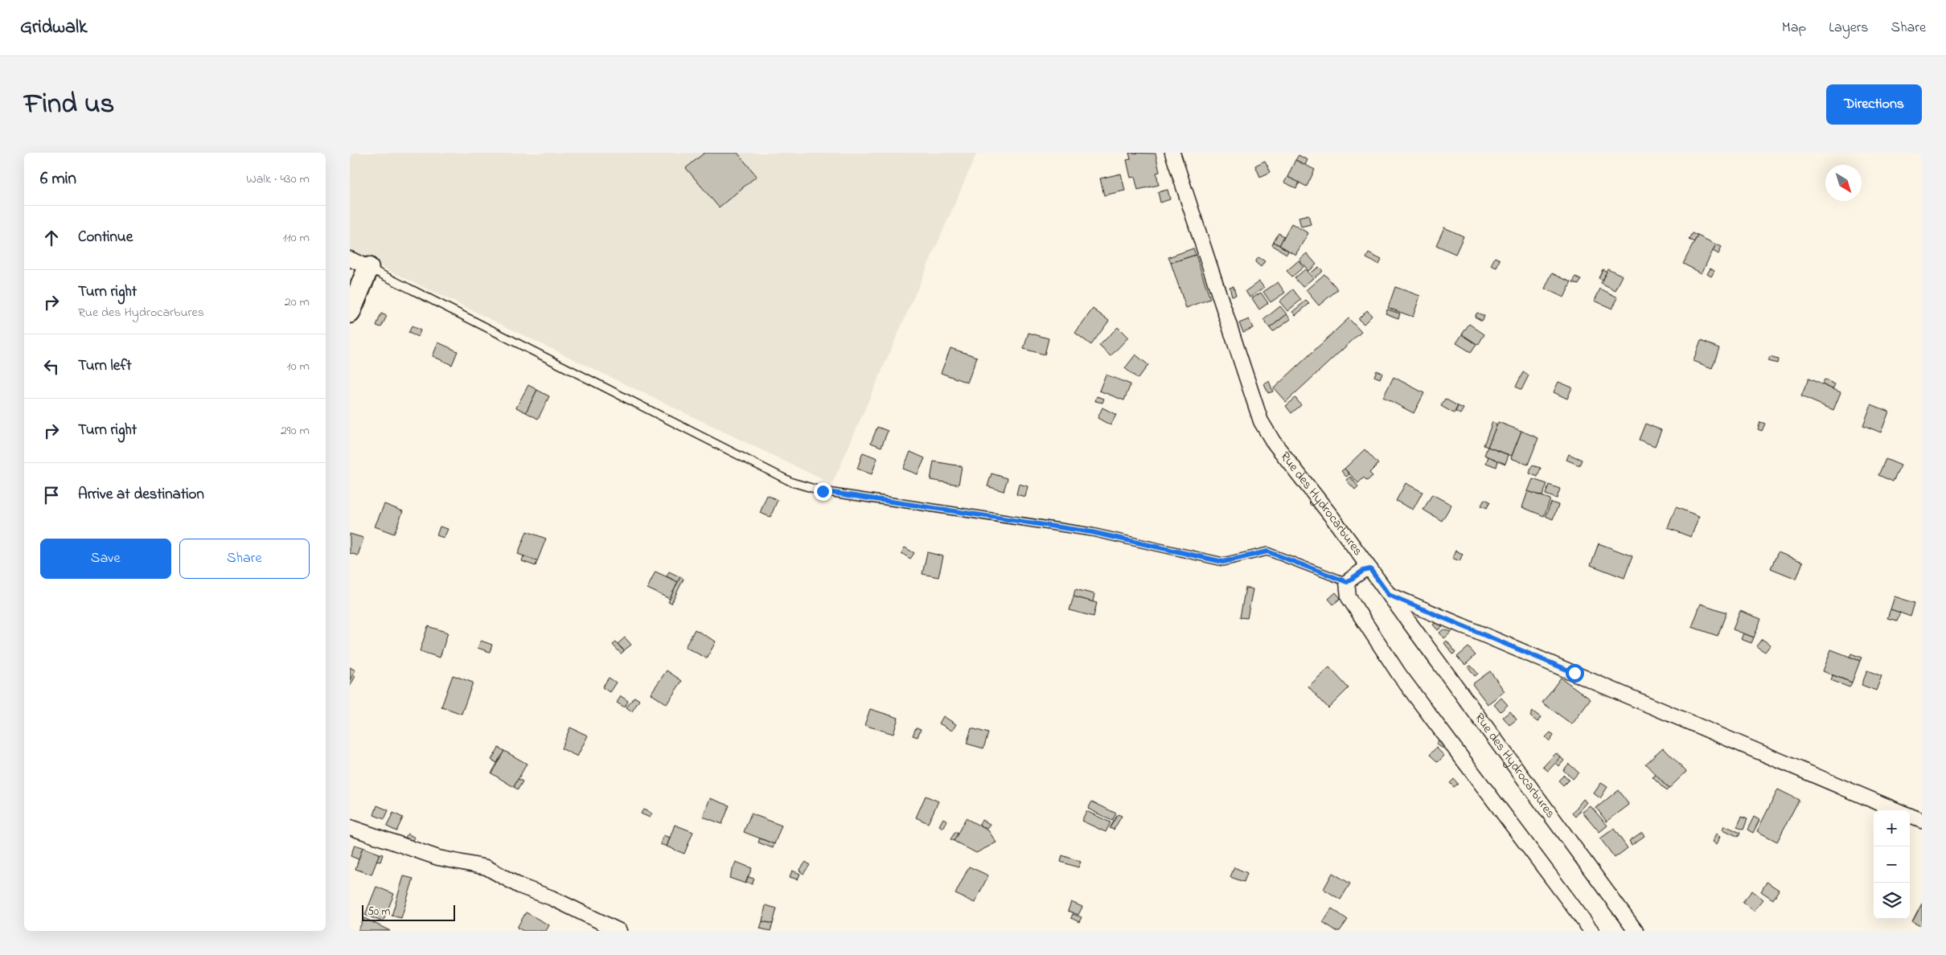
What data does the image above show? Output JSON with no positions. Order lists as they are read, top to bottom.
{
  "streets": {
    "street": ["Rue des Hydrocarbures"]
  },
  "scale_bar": "50 m",
  "north": "bottom right",
  "page": {
    "header": "Gridwalk",
    "nav": ["Map", "Layers", "Share"],
    "title": "Find us",
    "buttons": [
      "Directions",
      ["Save", "Share"]
    ],
    "heading": ["6 min", "Walk · 430 m"],
    "list": [
      ["Continue", "110 m"],
      ["Turn right", "Rue des Hydrocarbures", "20 m"],
      ["Turn left", "10 m"],
      ["Turn right", "290 m"],
      "Arrive at destination"
    ],
    "map_buttons": ["+", "−"],
    "scale": "50 m"
  }
}
